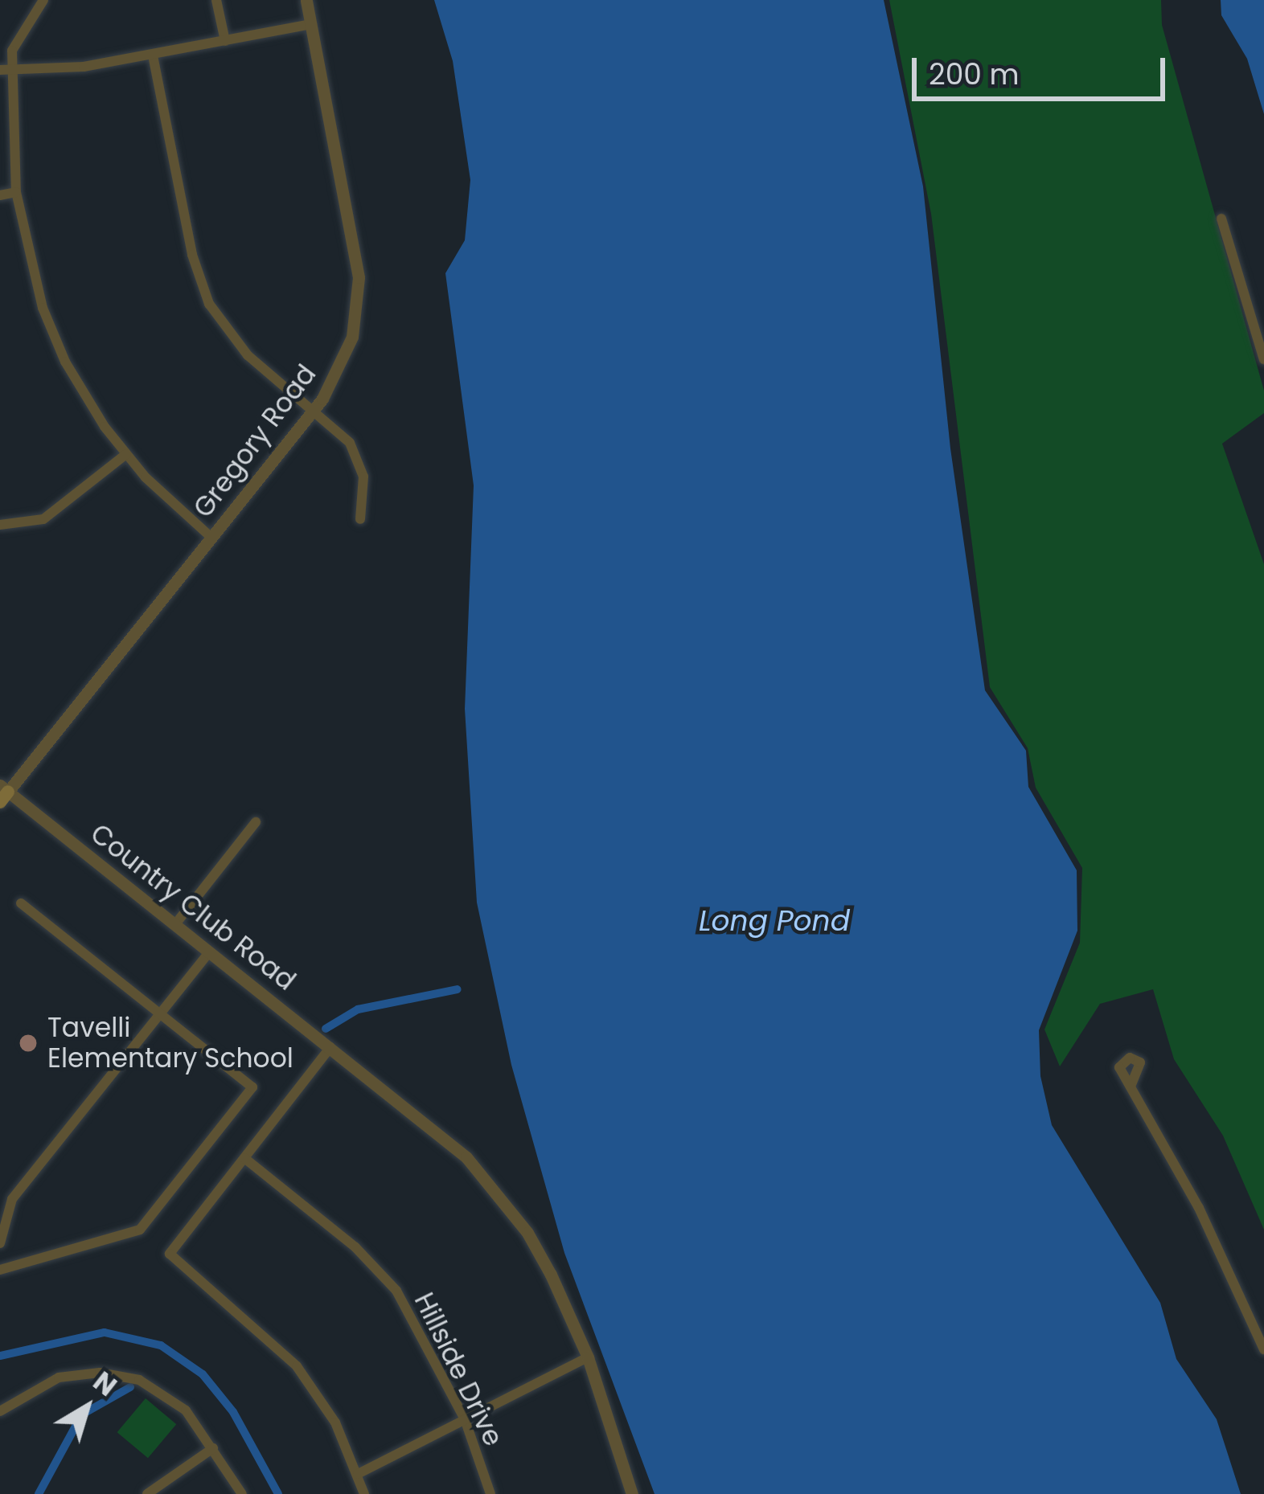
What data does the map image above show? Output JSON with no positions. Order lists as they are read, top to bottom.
{
  "streets": {
    "street": ["Gregory Road", "Country Club Road", "Hillside Drive"]
  },
  "crossings": [
    ["Gregory Road", "Country Club Road"]
  ],
  "water": ["Long Pond"],
  "places": ["Tavelli Elementary School"],
  "scale_bar": "200 m",
  "north": "top right"
}
